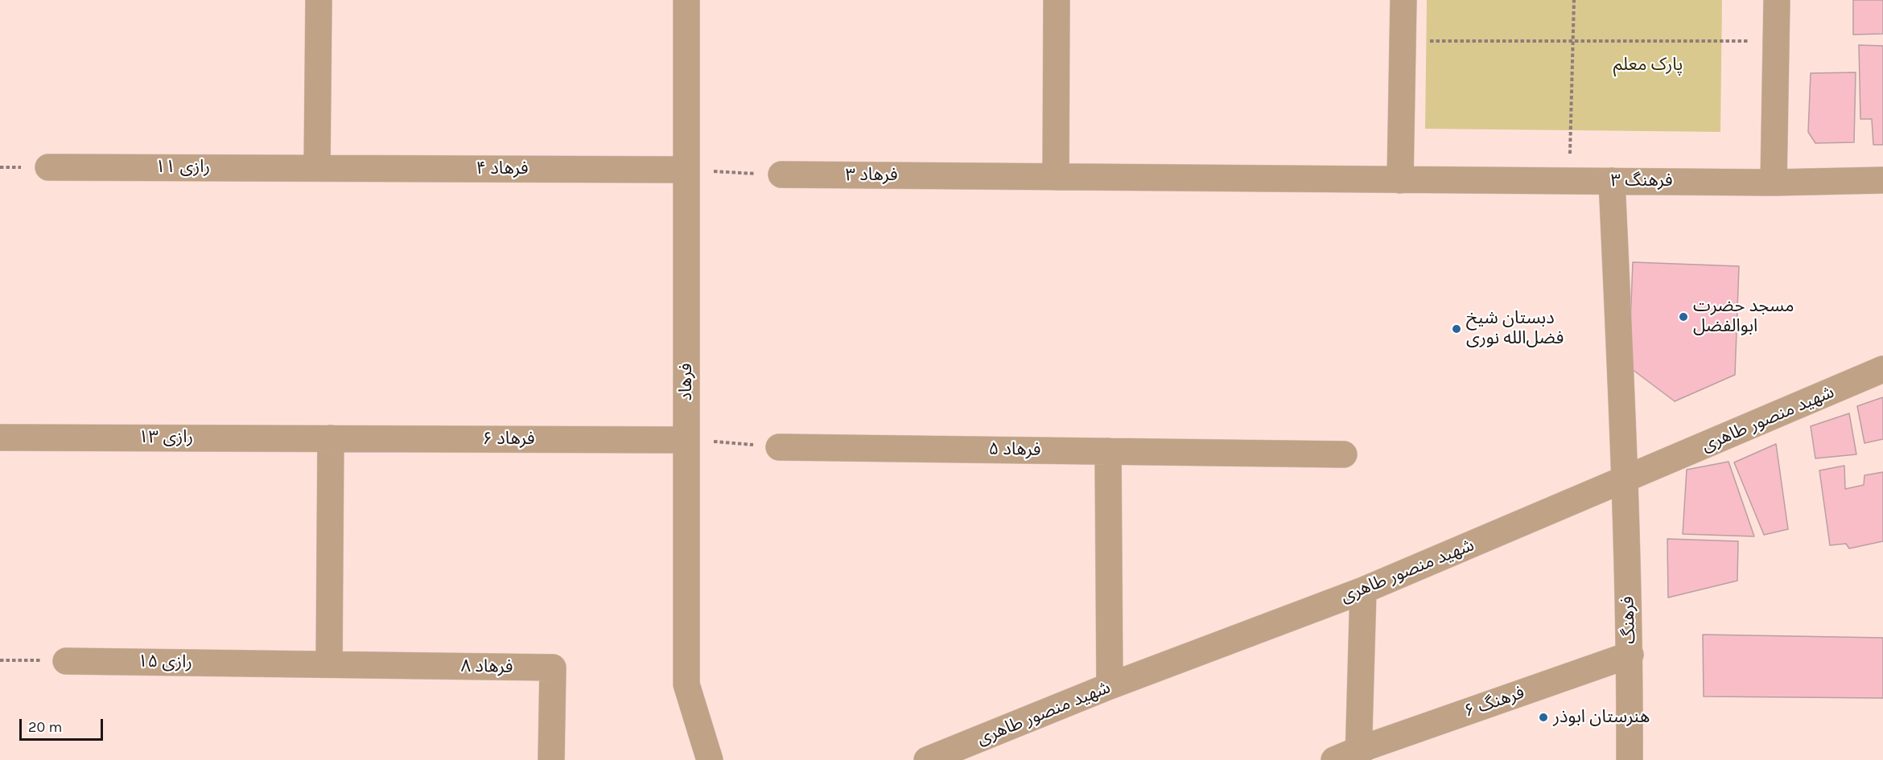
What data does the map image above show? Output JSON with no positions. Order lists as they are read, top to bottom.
{
  "streets": {
    "street": [
      "رازی ۱۱",
      "فرهاد ۴",
      "فرهاد ۳",
      "فرهنگ ۳",
      "فرهاد",
      "شهید منصور طاهری",
      "رازی ۱۳",
      "فرهاد ۶",
      "فرهاد ۵",
      "فرهنگ",
      "رازی ۱۵",
      "فرهاد ۸",
      "فرهنگ ۶"
    ]
  },
  "crossings": [
    ["رازی ۱۱", "فرهاد ۴"],
    ["فرهاد ۴", "فرهاد"],
    ["فرهاد ۳", "فرهنگ ۳"],
    ["فرهنگ ۳", "فرهنگ"],
    ["فرهاد", "فرهاد ۶"],
    ["شهید منصور طاهری", "فرهنگ"],
    ["رازی ۱۳", "فرهاد ۶"],
    ["فرهنگ", "فرهنگ ۶"],
    ["رازی ۱۵", "فرهاد ۸"]
  ],
  "parks": ["پارک معلم"],
  "places": ["مسجد حضرت ابوالفضل", "دبستان شیخ فضل‌الله نوری", "هنرستان ابوذر"],
  "scale_bar": "20 m"
}
